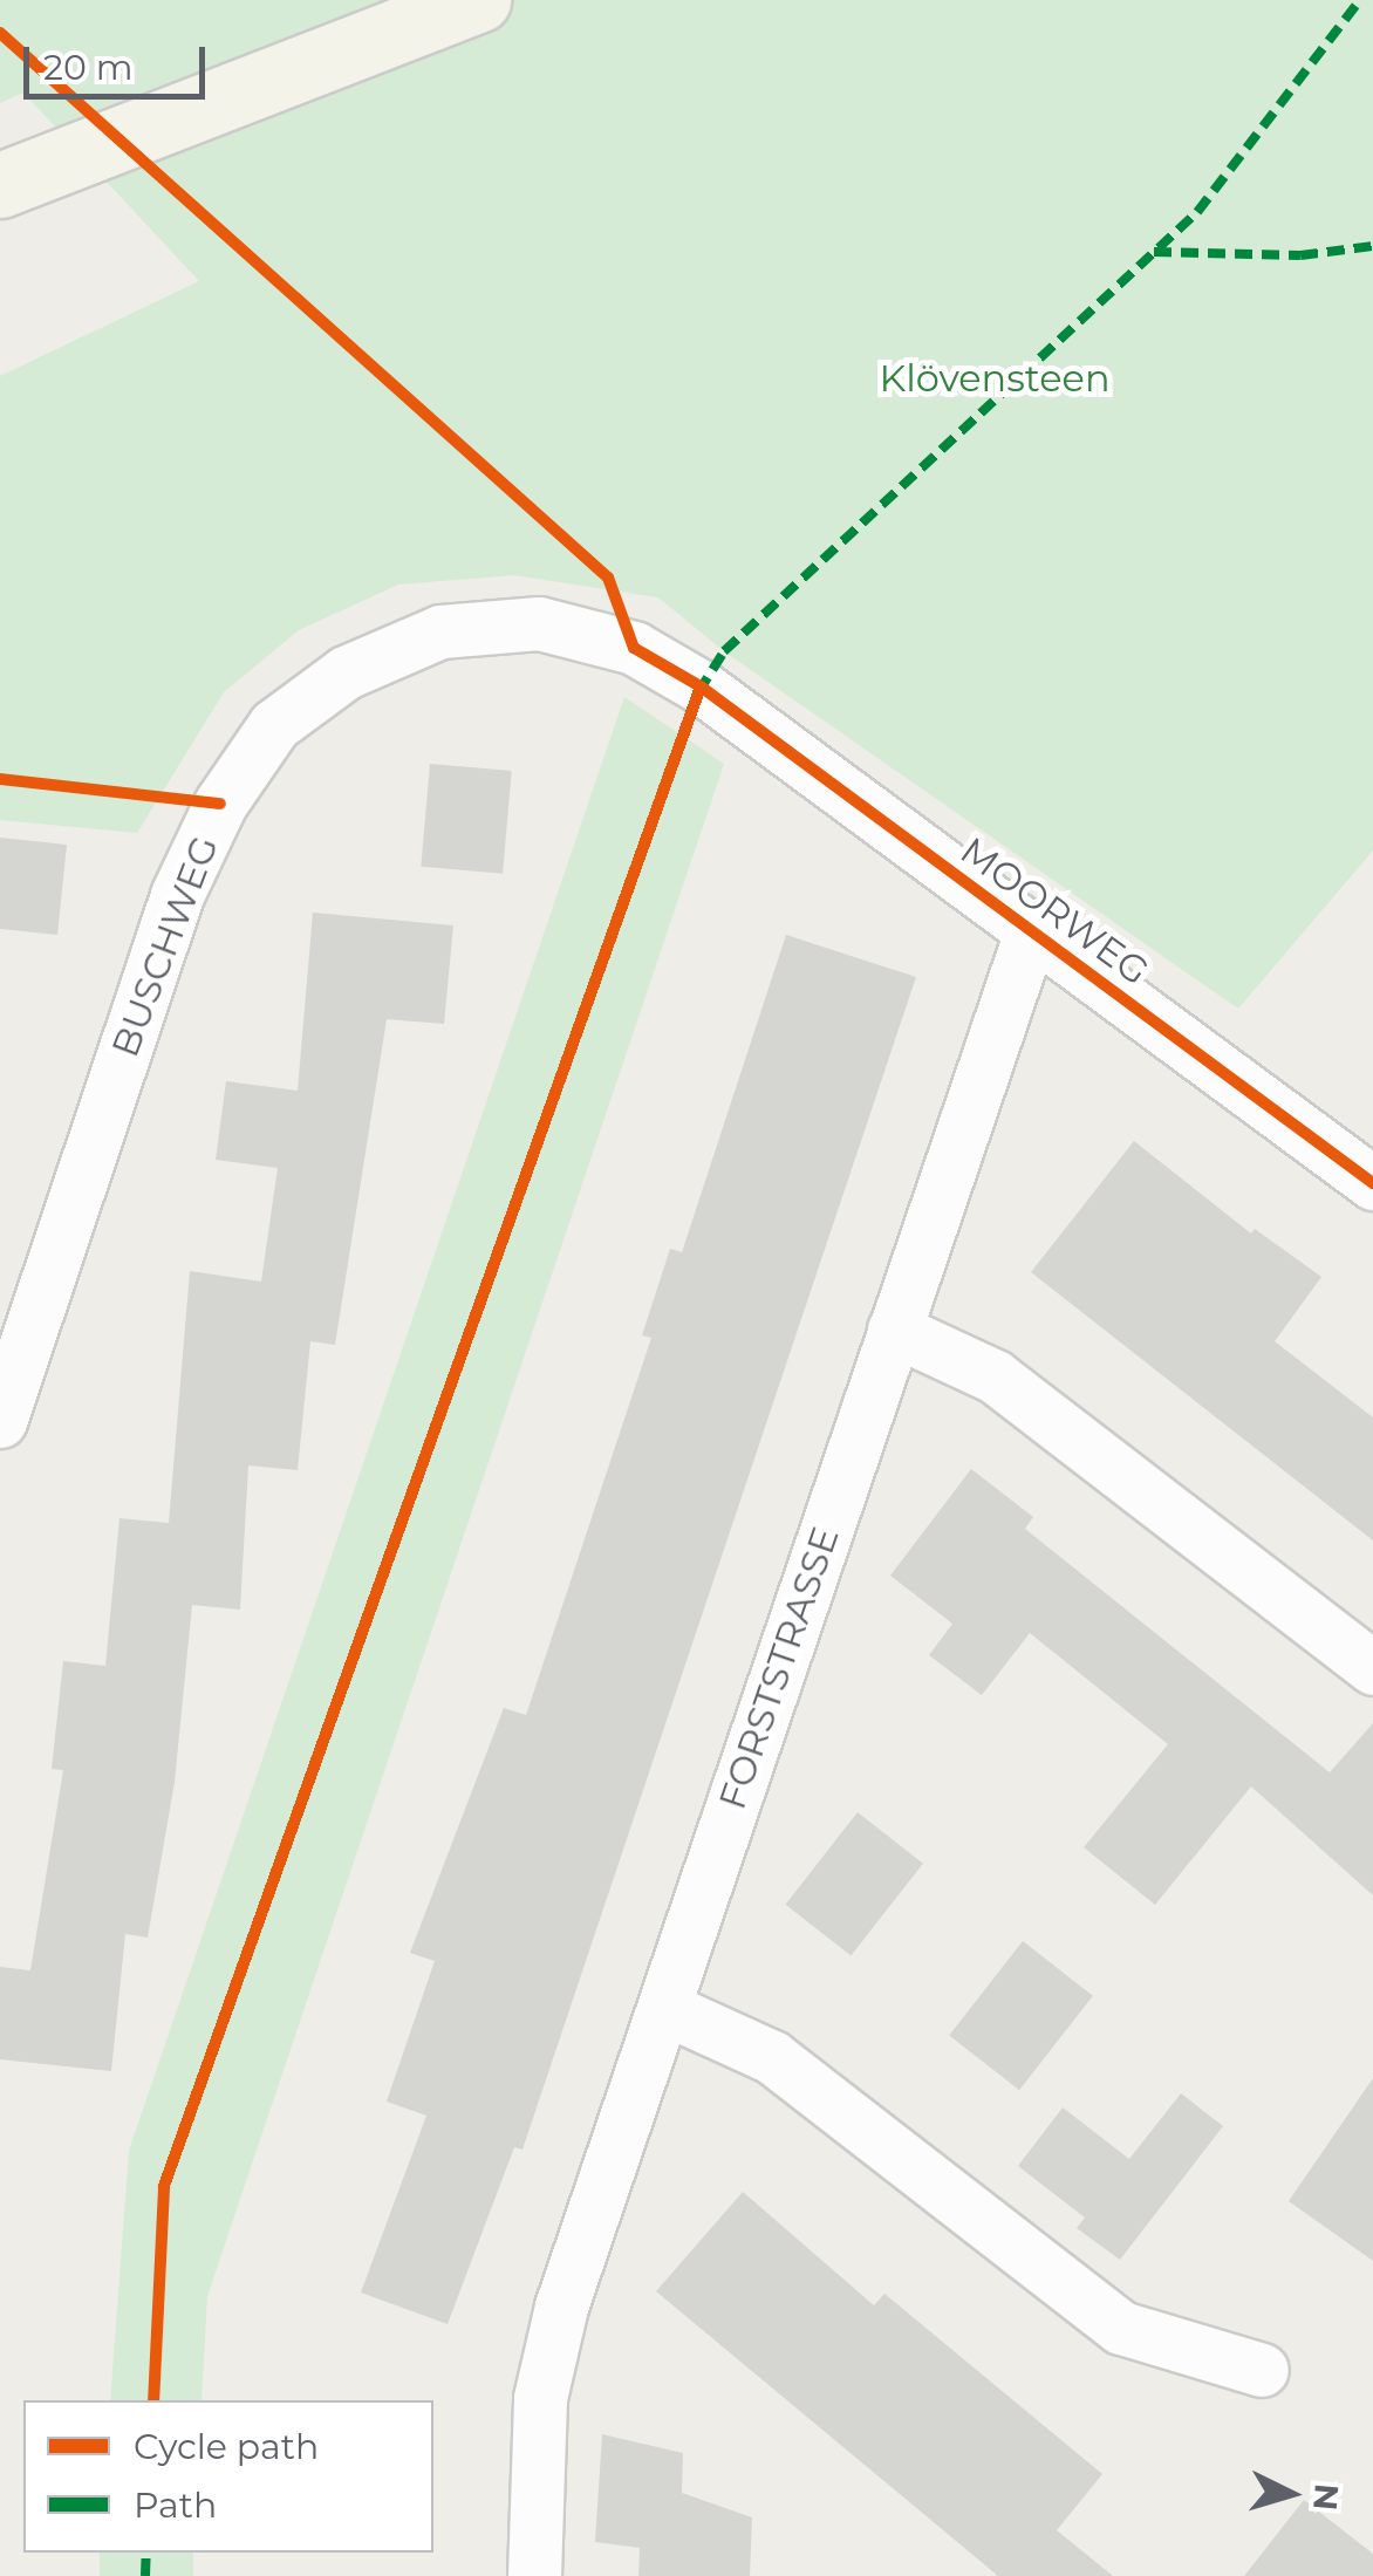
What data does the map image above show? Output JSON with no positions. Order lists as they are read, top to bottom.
{
  "streets": {
    "street": ["MOORWEG", "BUSCHWEG", "FORSTSTRASSE"]
  },
  "crossings": [
    ["MOORWEG", "BUSCHWEG"],
    ["MOORWEG", "FORSTSTRASSE"]
  ],
  "parks": ["Klövensteen"],
  "legend": ["Cycle path", "Path"],
  "scale_bar": "20 m",
  "north": "right"
}
